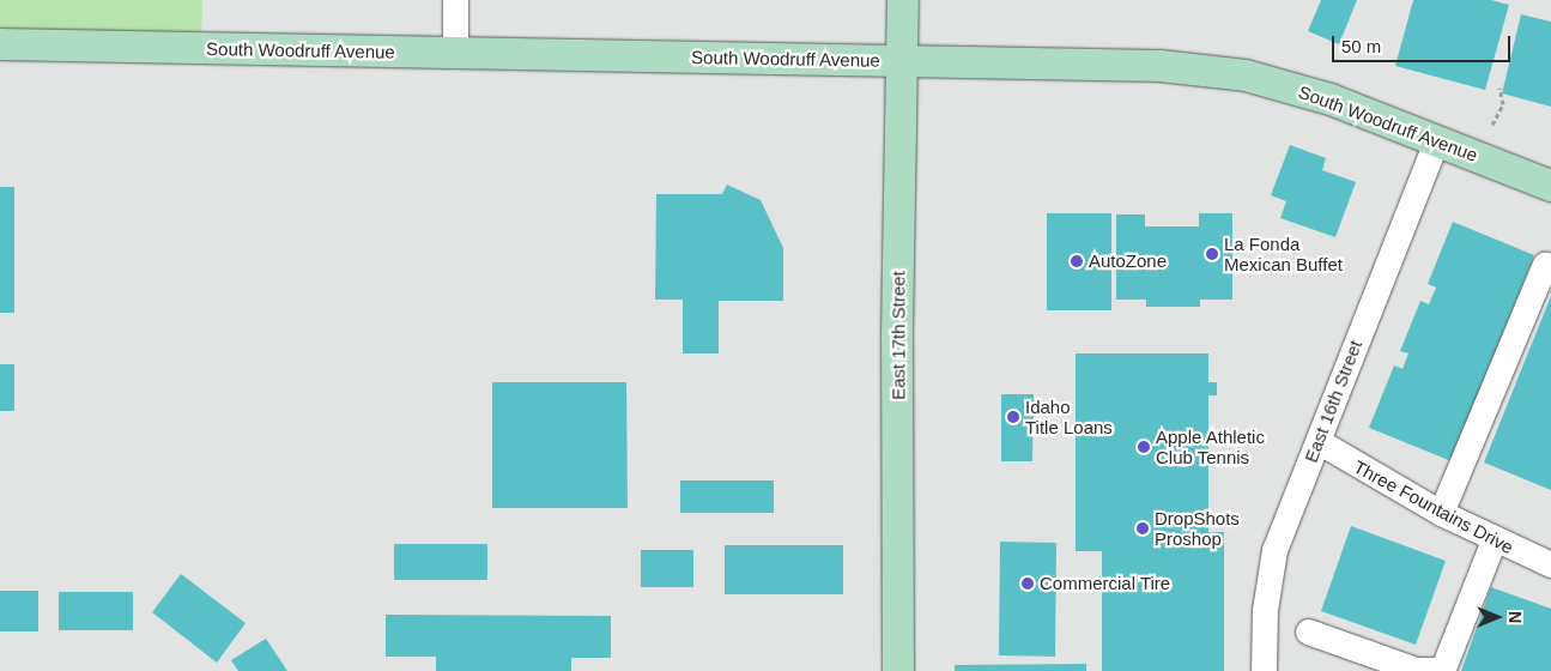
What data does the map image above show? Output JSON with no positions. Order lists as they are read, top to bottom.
{
  "streets": {
    "main road": ["South Woodruff Avenue", "East 17th Street"],
    "street": ["East 16th Street", "Three Fountains Drive"]
  },
  "crossings": [
    ["South Woodruff Avenue", "East 17th Street"],
    ["South Woodruff Avenue", "East 16th Street"],
    ["East 16th Street", "Three Fountains Drive"]
  ],
  "places": [
    "La Fonda Mexican Buffet",
    "AutoZone",
    "Idaho Title Loans",
    "Apple Athletic Club Tennis",
    "DropShots Proshop",
    "Commercial Tire"
  ],
  "scale_bar": "50 m",
  "north": "right"
}
